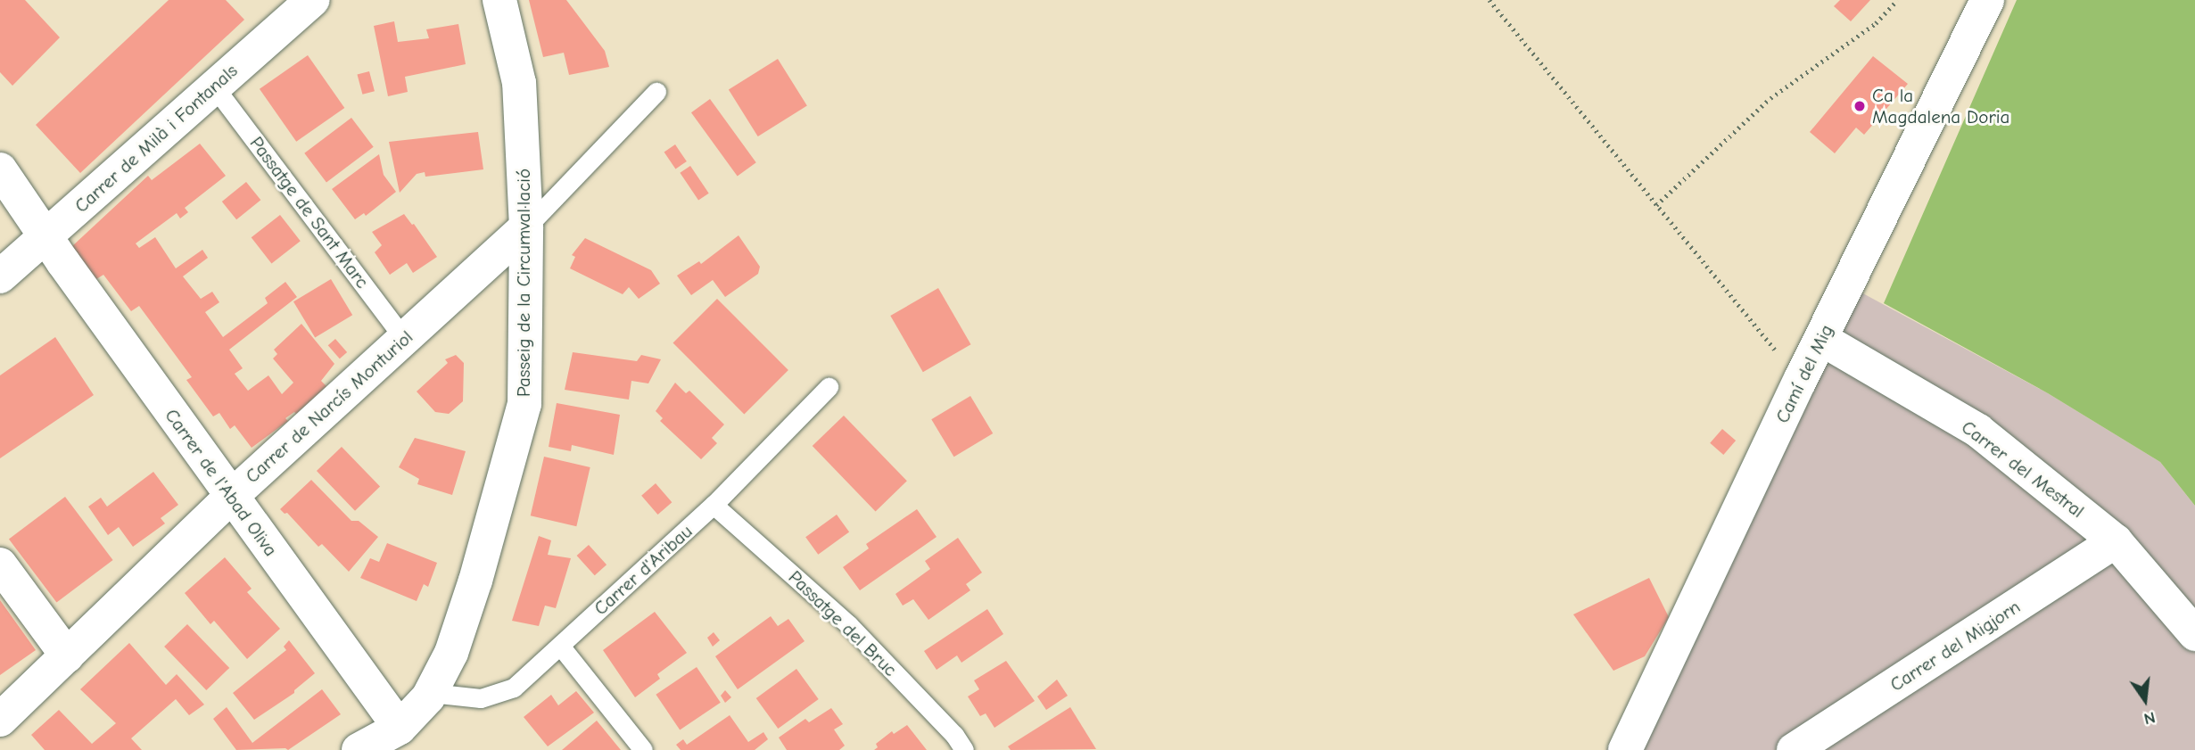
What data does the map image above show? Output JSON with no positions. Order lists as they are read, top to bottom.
{
  "streets": {
    "street": [
      "Carrer de Milà i Fontanals",
      "Passeig de la Circumval·lació",
      "Camí del Mig",
      "Carrer de Narcís Monturiol",
      "Carrer del Mestral",
      "Carrer de l'Abad Oliva",
      "Carrer del Migjorn"
    ],
    "lane": ["Passatge de Sant Marc", "Carrer d'Aribau", "Passatge del Bruc"]
  },
  "crossings": [
    ["Carrer de Milà i Fontanals", "Passatge de Sant Marc"],
    ["Carrer de Milà i Fontanals", "Carrer de l'Abad Oliva"],
    ["Passatge de Sant Marc", "Carrer de Narcís Monturiol"],
    ["Passeig de la Circumval·lació", "Carrer de Narcís Monturiol"],
    ["Passeig de la Circumval·lació", "Carrer de l'Abad Oliva"],
    ["Passeig de la Circumval·lació", "Carrer d'Aribau"],
    ["Camí del Mig", "Carrer del Mestral"],
    ["Carrer de Narcís Monturiol", "Carrer de l'Abad Oliva"],
    ["Carrer del Mestral", "Carrer del Migjorn"],
    ["Carrer d'Aribau", "Passatge del Bruc"]
  ],
  "places": ["Ca la Magdalena Doria"],
  "north": "bottom"
}
